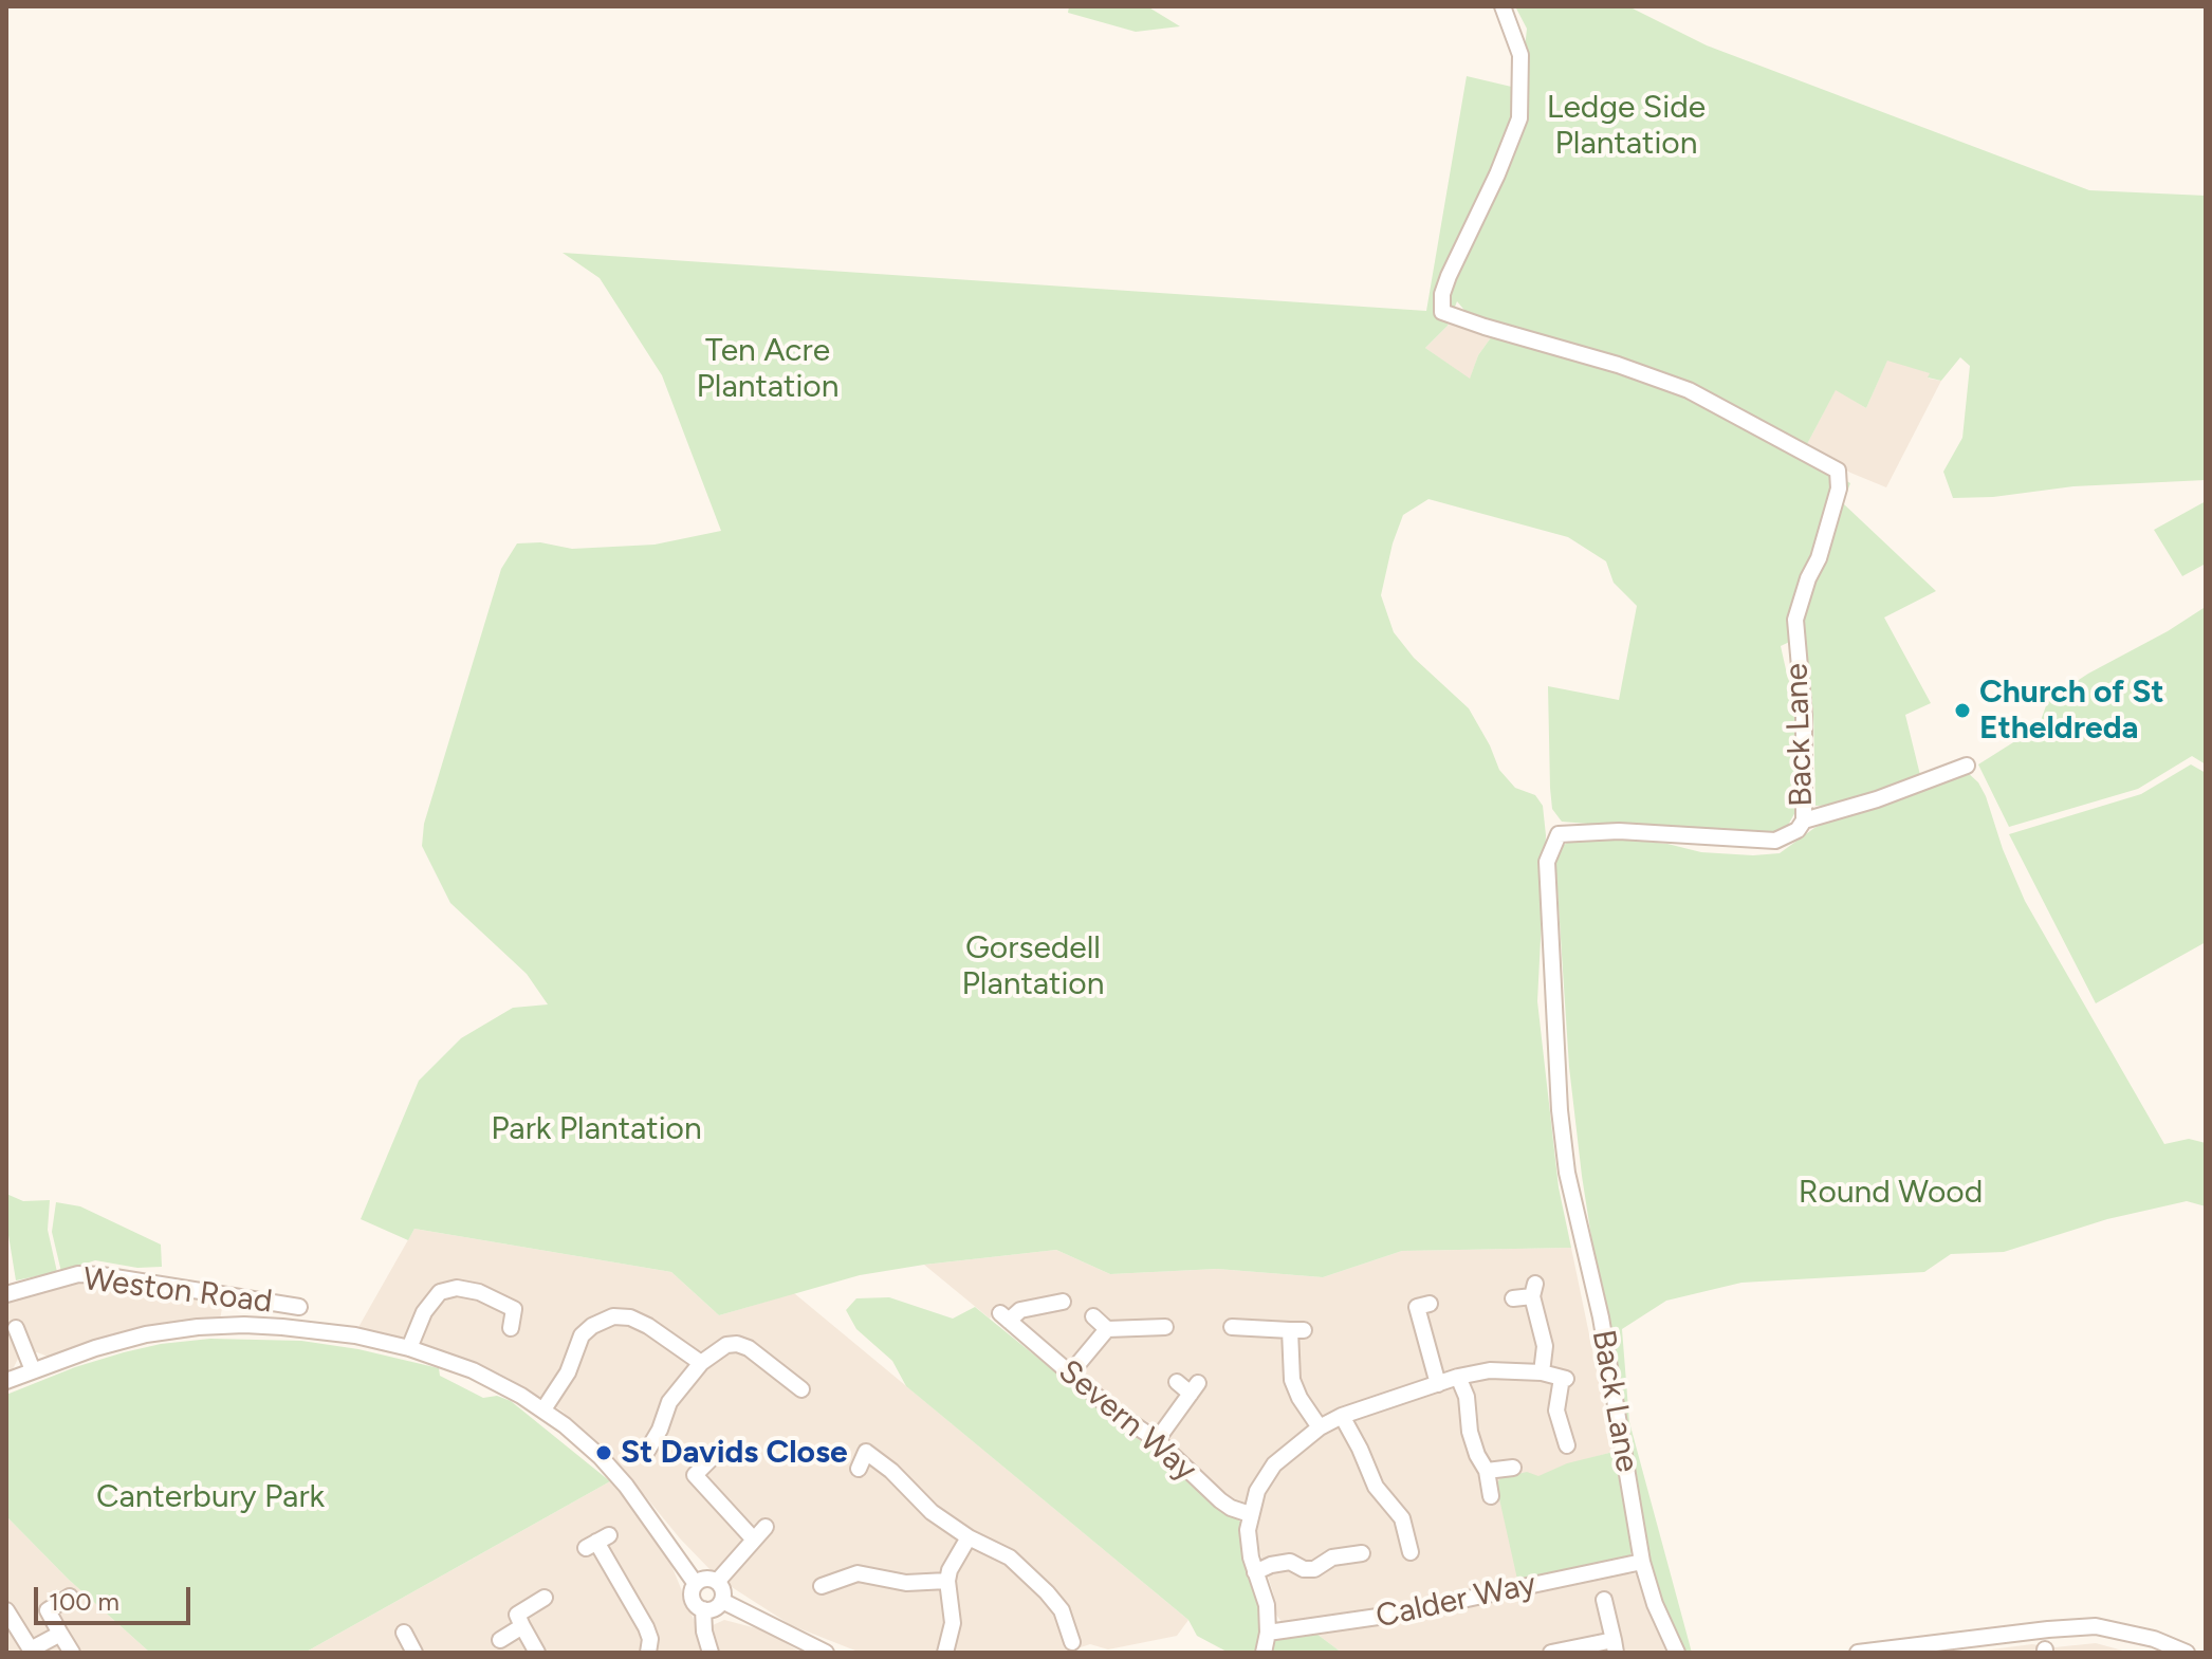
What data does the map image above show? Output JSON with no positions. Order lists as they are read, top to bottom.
{
  "streets": {
    "street": [
      "Back Lane",
      "Weston Road",
      "Severn Way",
      "Calder Way"
    ]
  },
  "crossings": [
    ["Back Lane", "Calder Way"]
  ],
  "parks": [
    "Ledge Side Plantation",
    "Ten Acre Plantation",
    "Gorsedell Plantation",
    "Park Plantation",
    "Round Wood",
    "Canterbury Park"
  ],
  "places": ["Church of St Etheldreda", "St Davids Close"],
  "scale_bar": "100 m"
}
